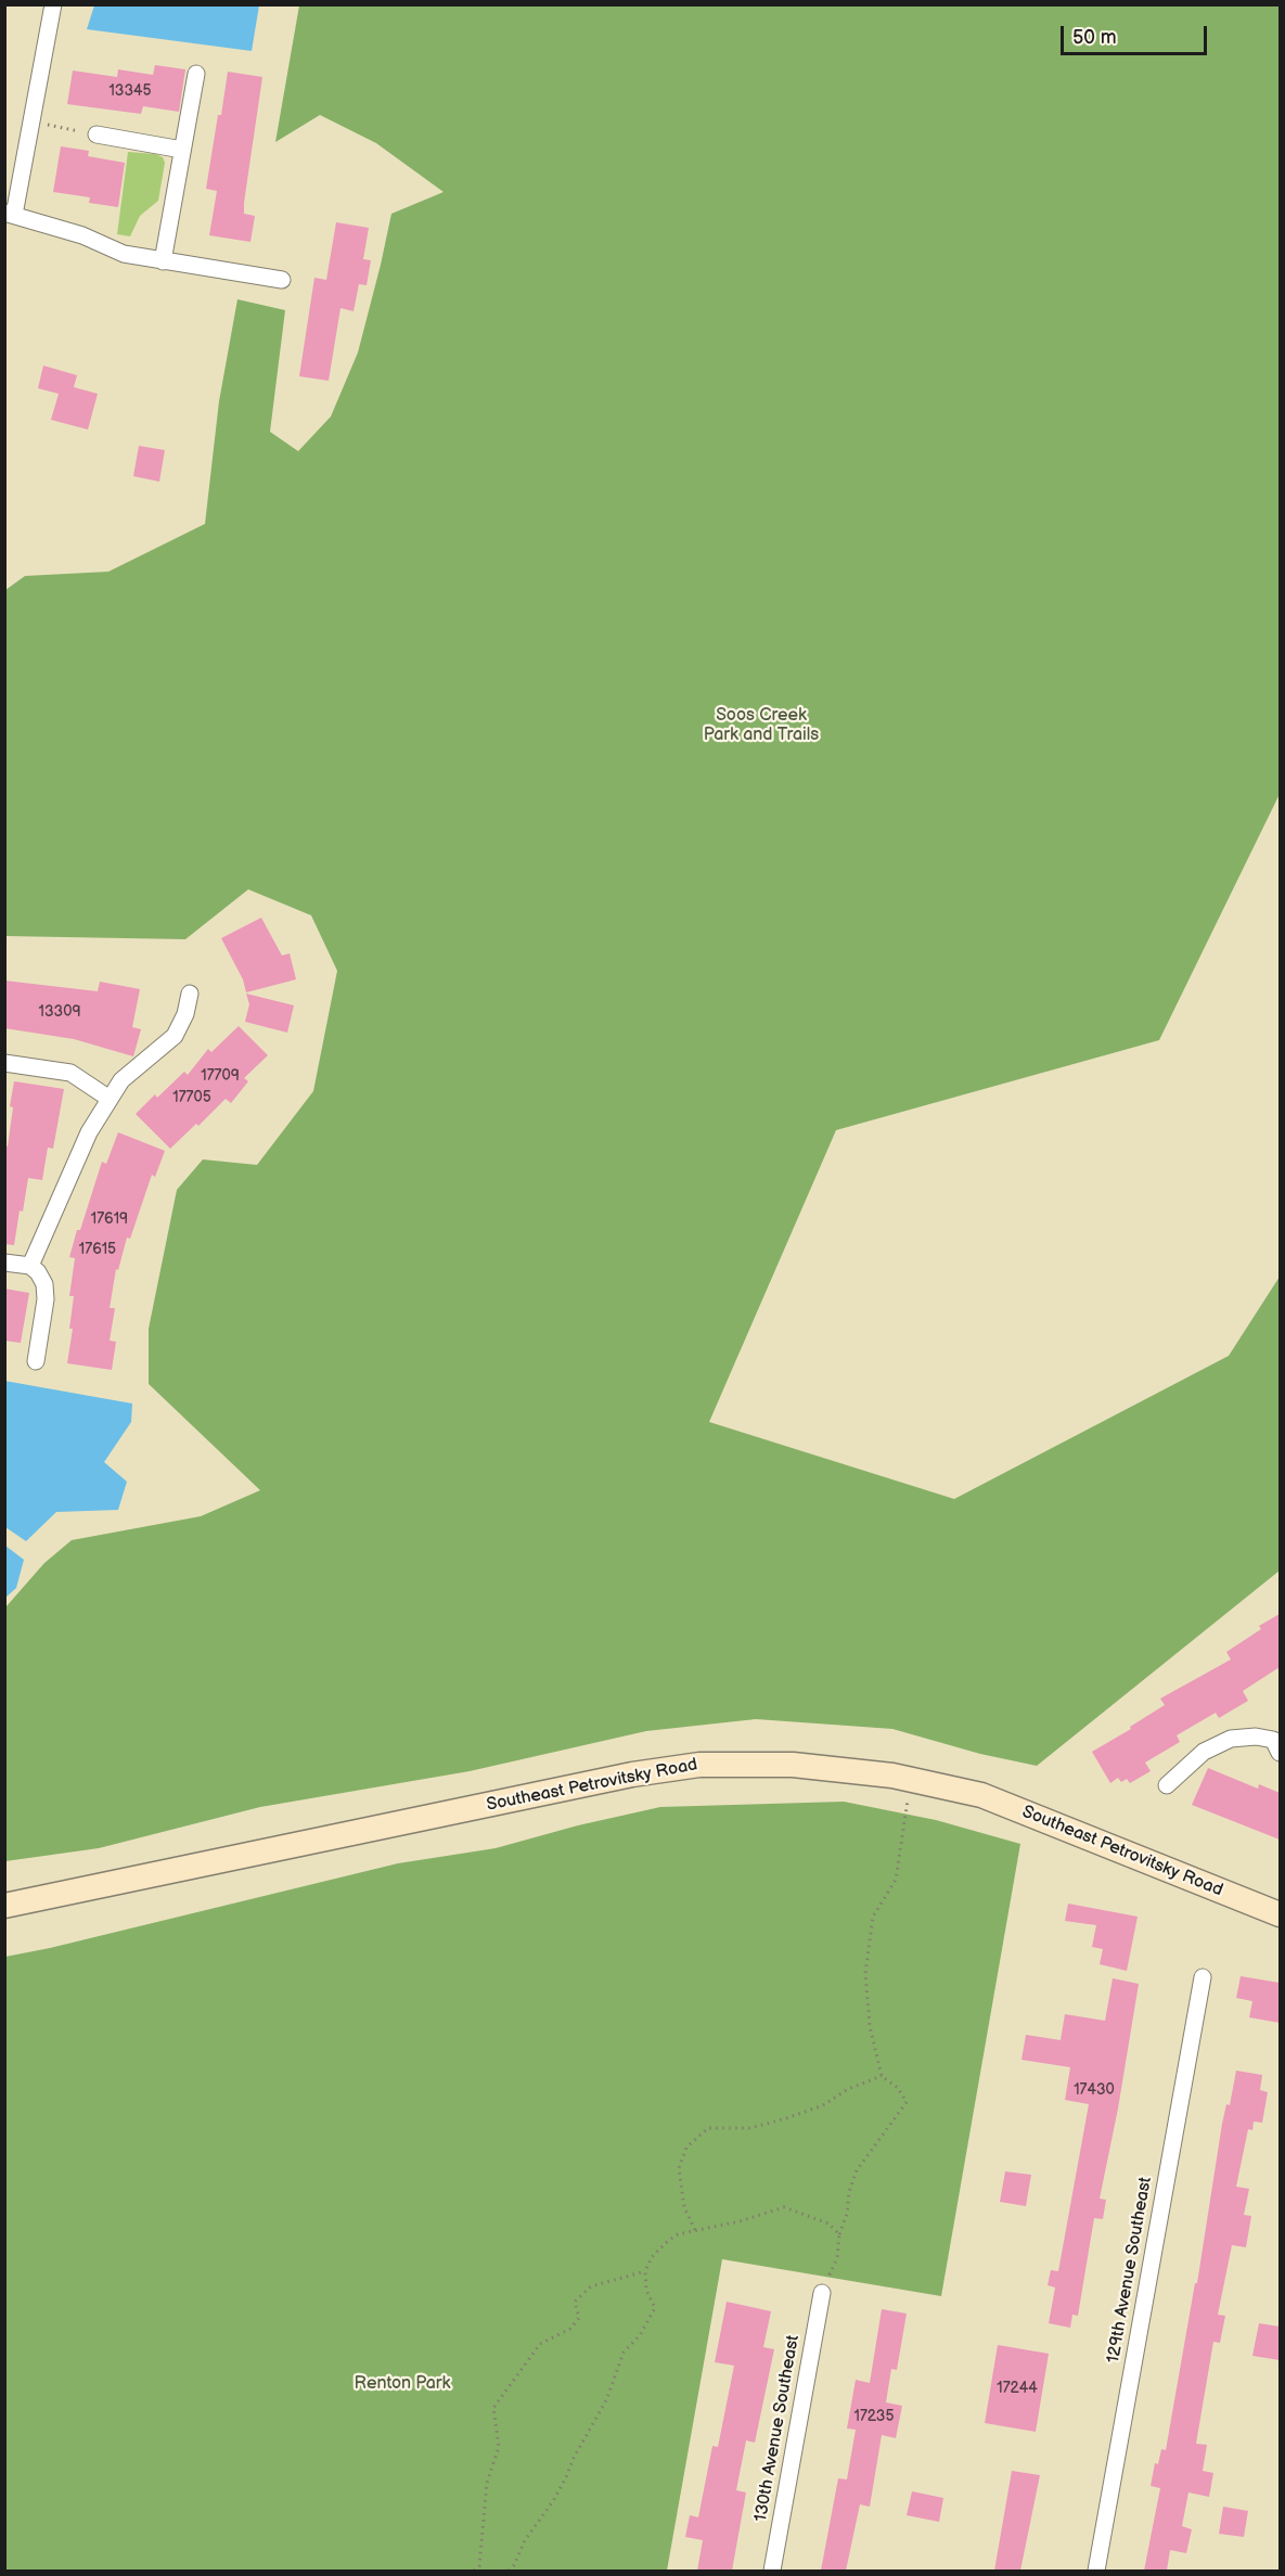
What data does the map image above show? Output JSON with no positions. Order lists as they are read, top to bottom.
{
  "streets": {
    "main road": ["Southeast Petrovitsky Road"],
    "street": ["129th Avenue Southeast", "130th Avenue Southeast"]
  },
  "parks": ["Soos Creek Park and Trails", "Renton Park"],
  "house_numbers": [
    "13345",
    "13309",
    "17709",
    "17705",
    "17619",
    "17615",
    "17430",
    "17244",
    "17235"
  ],
  "scale_bar": "50 m"
}
